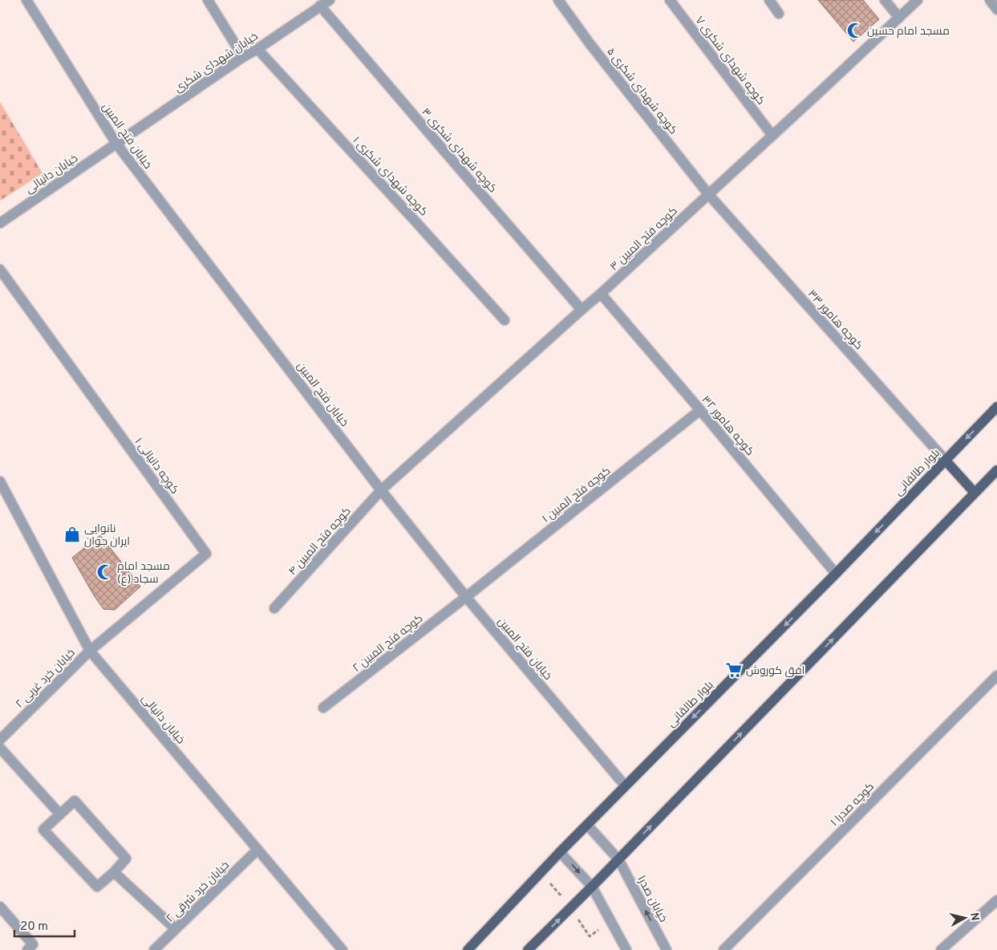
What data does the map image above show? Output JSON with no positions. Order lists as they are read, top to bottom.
{
  "streets": {
    "main road": ["بلوار طالقانی"],
    "street": [
      "کوچه شهدای شکری ۷",
      "خیابان شهدای شکری",
      "کوچه شهدای شکری ۵",
      "خیابان فتح المبین",
      "کوچه شهدای شکری ۳",
      "خیابان دانیالی",
      "کوچه شهدای شکری ۱",
      "کوچه فتح المبین ۳",
      "کوچه هامور ۳۳",
      "کوچه هامور ۳۲",
      "کوچه دانیالی ۱",
      "کوچه فتح المبین ۱",
      "کوچه فتح المبین ۴",
      "کوچه فتح المبین ۲",
      "خیابان خرد غربی ۲",
      "کوچه صدرا ۱",
      "خیابان خرد شرقی ۲",
      "خیابان صدرا"
    ]
  },
  "crossings": [
    ["کوچه شهدای شکری ۷", "کوچه فتح المبین ۳"],
    ["خیابان شهدای شکری", "خیابان فتح المبین"],
    ["خیابان شهدای شکری", "کوچه شهدای شکری ۳"],
    ["خیابان شهدای شکری", "خیابان دانیالی"],
    ["خیابان شهدای شکری", "کوچه شهدای شکری ۱"],
    ["کوچه شهدای شکری ۵", "کوچه فتح المبین ۳"],
    ["کوچه شهدای شکری ۵", "کوچه هامور ۳۳"],
    ["خیابان فتح المبین", "خیابان دانیالی"],
    ["خیابان فتح المبین", "کوچه فتح المبین ۳"],
    ["خیابان فتح المبین", "بلوار طالقانی"],
    ["خیابان فتح المبین", "کوچه فتح المبین ۱"],
    ["خیابان فتح المبین", "کوچه فتح المبین ۴"],
    ["خیابان فتح المبین", "کوچه فتح المبین ۲"],
    ["کوچه شهدای شکری ۳", "کوچه فتح المبین ۳"],
    ["خیابان دانیالی", "کوچه دانیالی ۱"],
    ["خیابان دانیالی", "خیابان خرد غربی ۲"],
    ["خیابان دانیالی", "خیابان خرد شرقی ۲"],
    ["کوچه فتح المبین ۳", "کوچه هامور ۳۳"],
    ["کوچه فتح المبین ۳", "کوچه هامور ۳۲"],
    ["کوچه فتح المبین ۳", "کوچه فتح المبین ۴"],
    ["کوچه هامور ۳۳", "بلوار طالقانی"],
    ["کوچه هامور ۳۲", "بلوار طالقانی"],
    ["کوچه هامور ۳۲", "کوچه فتح المبین ۱"],
    ["کوچه دانیالی ۱", "خیابان خرد غربی ۲"],
    ["بلوار طالقانی", "خیابان صدرا"],
    ["کوچه فتح المبین ۱", "کوچه فتح المبین ۲"]
  ],
  "places": {
    "mosque": ["مسجد امام حسین", "مسجد امام سجاد (ع)"],
    "shop": ["نانوایی ایران جوان"],
    "supermarket": ["افق کوروش"]
  },
  "scale_bar": "20 m",
  "north": "right"
}
